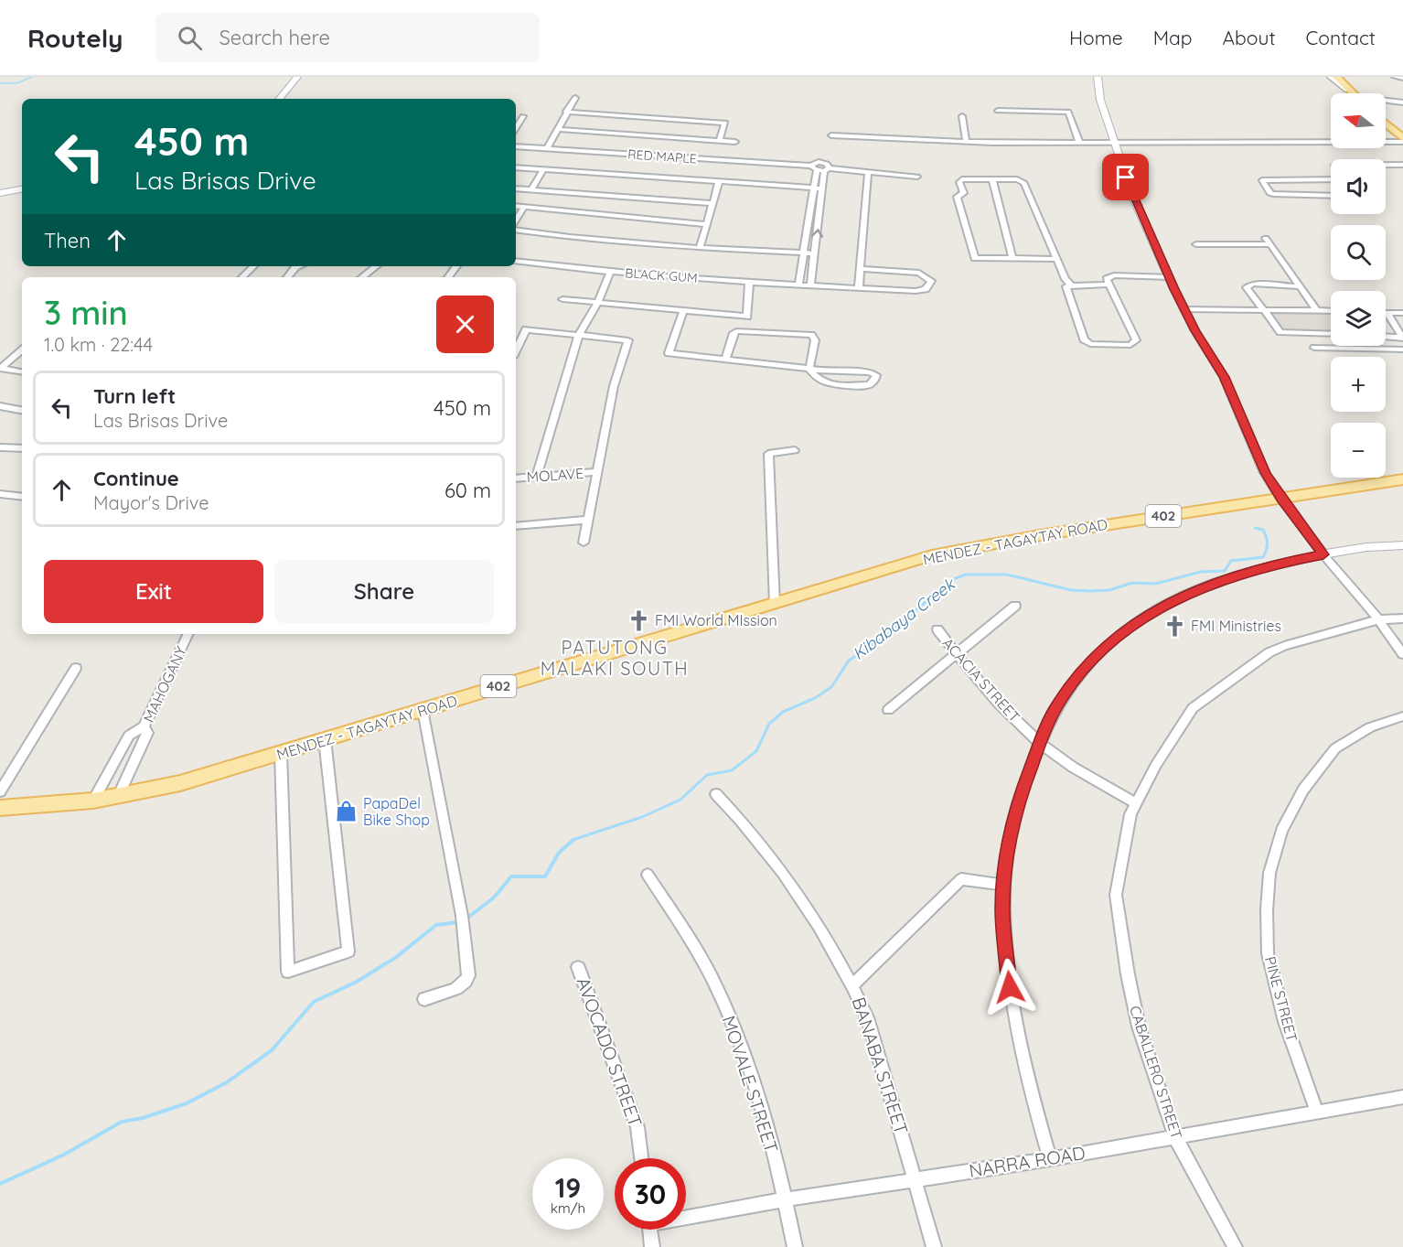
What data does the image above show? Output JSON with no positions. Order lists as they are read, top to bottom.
{
  "streets": {
    "main road": ["402", "MENDEZ - TAGAYTAY ROAD"],
    "street": [
      "RED MAPLE",
      "BLACK GUM",
      "MOLAVE",
      "ACACIA STREET",
      "MAHOGANY",
      "PINE STREET",
      "AVOCADO STREET",
      "BANABA STREET",
      "CABALLERO STREET",
      "MOVALE STREET",
      "NARRA ROAD"
    ]
  },
  "crossings": [
    ["MENDEZ - TAGAYTAY ROAD", "MAHOGANY"],
    ["ACACIA STREET", "CABALLERO STREET"],
    ["PINE STREET", "NARRA ROAD"],
    ["BANABA STREET", "NARRA ROAD"],
    ["CABALLERO STREET", "NARRA ROAD"],
    ["MOVALE STREET", "NARRA ROAD"]
  ],
  "districts": ["PATUTONG MALAKI SOUTH"],
  "water": ["Kibabaya Creek"],
  "places": {
    "church": ["FMI World MIssion", "FMI Ministries"],
    "shop": ["PapaDel Bike Shop"]
  },
  "north": "left",
  "page": {
    "header": "Routely",
    "search": "Search here",
    "nav": [
      "Home",
      "Map",
      "About",
      "Contact"
    ],
    "map_buttons": ["+", "−"],
    "turn": ["450 m", "Las Brisas Drive"],
    "then": "Then",
    "heading": ["3 min", "1.0 km · 22:44"],
    "list": [
      {
        "name": "Turn left",
        "note": "Las Brisas Drive",
        "value": "450 m"
      },
      {
        "name": "Continue",
        "note": "Mayor's Drive",
        "value": "60 m"
      }
    ],
    "buttons": ["Exit", "Share"],
    "speed": "19 km/h",
    "limit": "30"
  }
}
